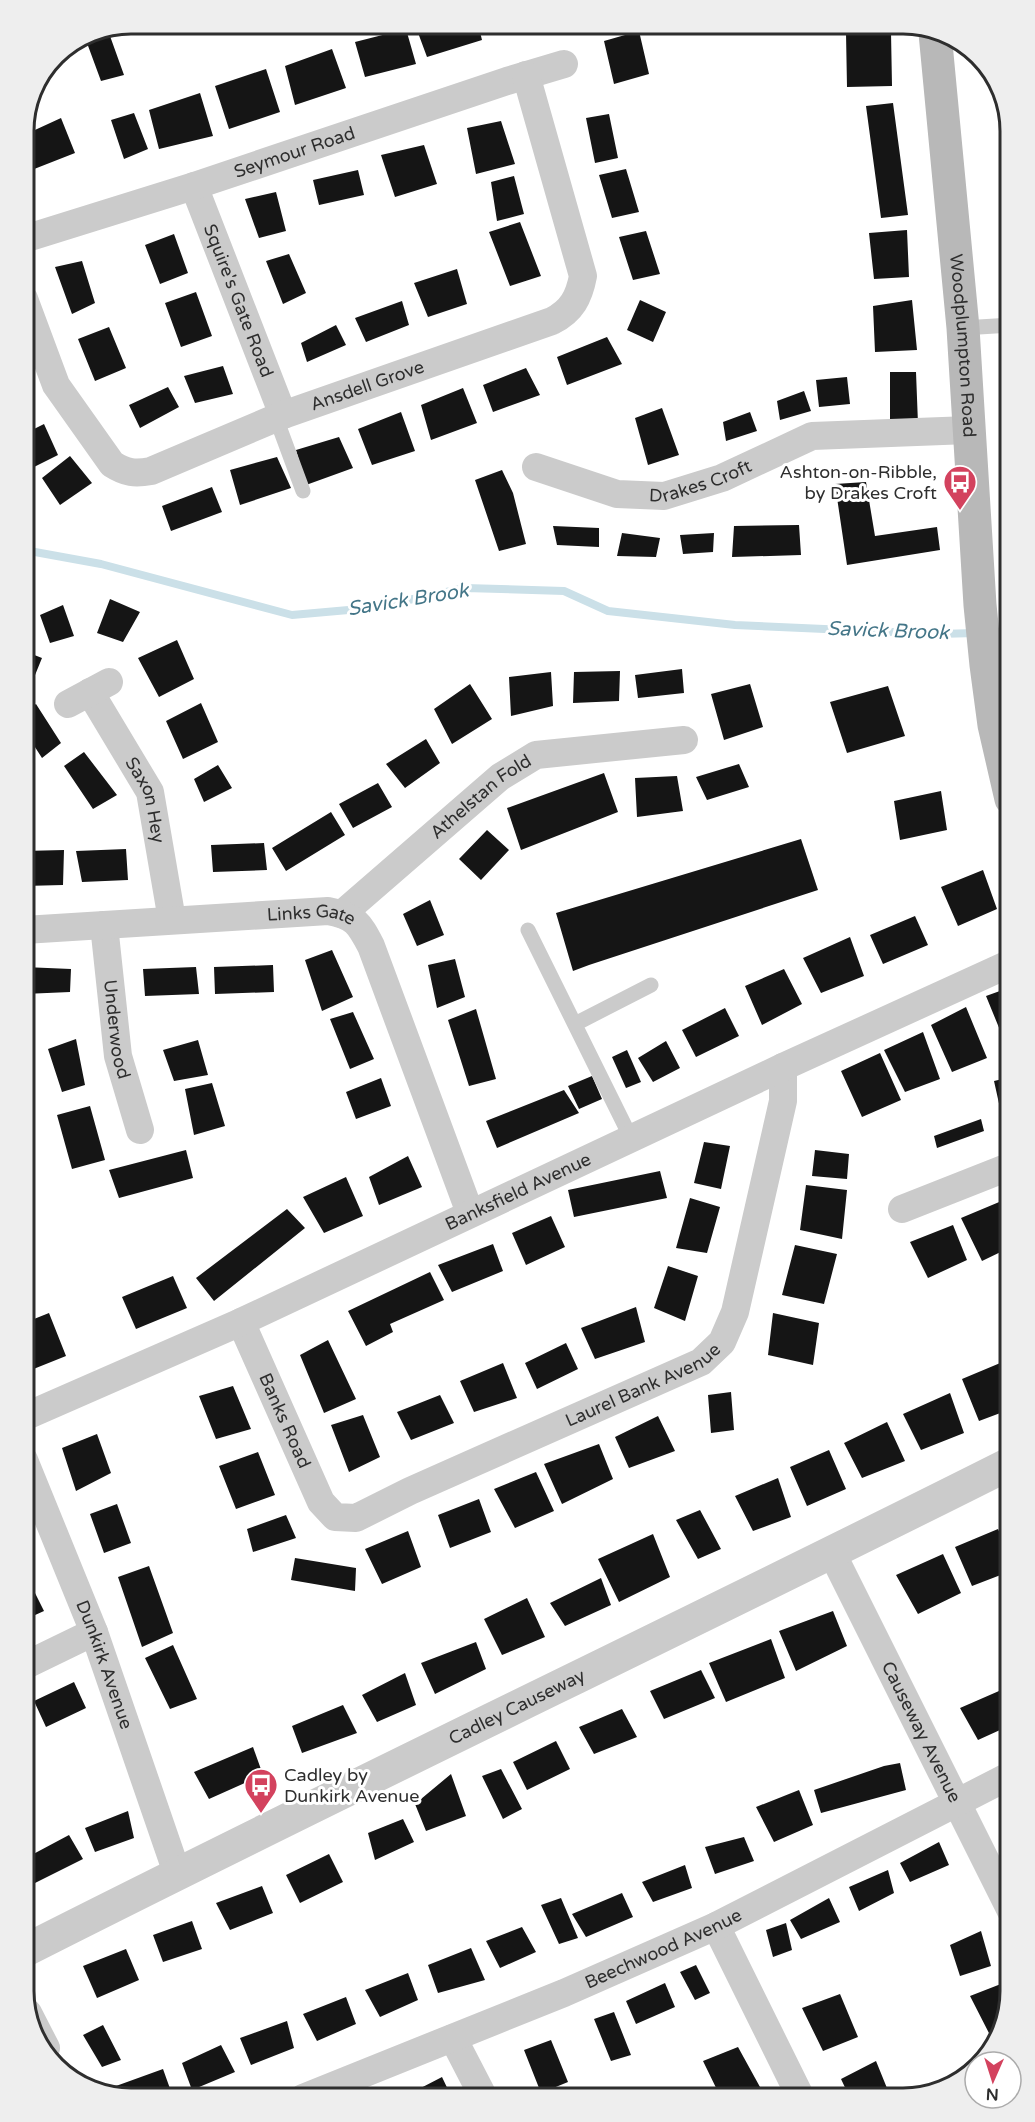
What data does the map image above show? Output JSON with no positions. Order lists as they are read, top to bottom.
{
  "streets": {
    "main road": ["Woodplumpton Road"],
    "street": [
      "Seymour Road",
      "Squire's Gate Road",
      "Ansdell Grove",
      "Drakes Croft",
      "Athelstan Fold",
      "Saxon Hey",
      "Links Gate",
      "Underwood",
      "Banksfield Avenue",
      "Laurel Bank Avenue",
      "Banks Road",
      "Dunkirk Avenue",
      "Cadley Causeway",
      "Causeway Avenue",
      "Beechwood Avenue"
    ]
  },
  "crossings": [
    ["Seymour Road", "Squire's Gate Road"],
    ["Seymour Road", "Ansdell Grove"],
    ["Squire's Gate Road", "Ansdell Grove"],
    ["Woodplumpton Road", "Drakes Croft"],
    ["Athelstan Fold", "Links Gate"],
    ["Saxon Hey", "Links Gate"],
    ["Links Gate", "Underwood"],
    ["Links Gate", "Banksfield Avenue"],
    ["Banksfield Avenue", "Laurel Bank Avenue"],
    ["Banksfield Avenue", "Banks Road"],
    ["Laurel Bank Avenue", "Banks Road"],
    ["Dunkirk Avenue", "Cadley Causeway"],
    ["Cadley Causeway", "Causeway Avenue"],
    ["Causeway Avenue", "Beechwood Avenue"]
  ],
  "water": ["Savick Brook"],
  "places": {
    "bus stop": ["Ashton-on-Ribble, by Drakes Croft", "Cadley by Dunkirk Avenue"]
  },
  "north": "bottom"
}
